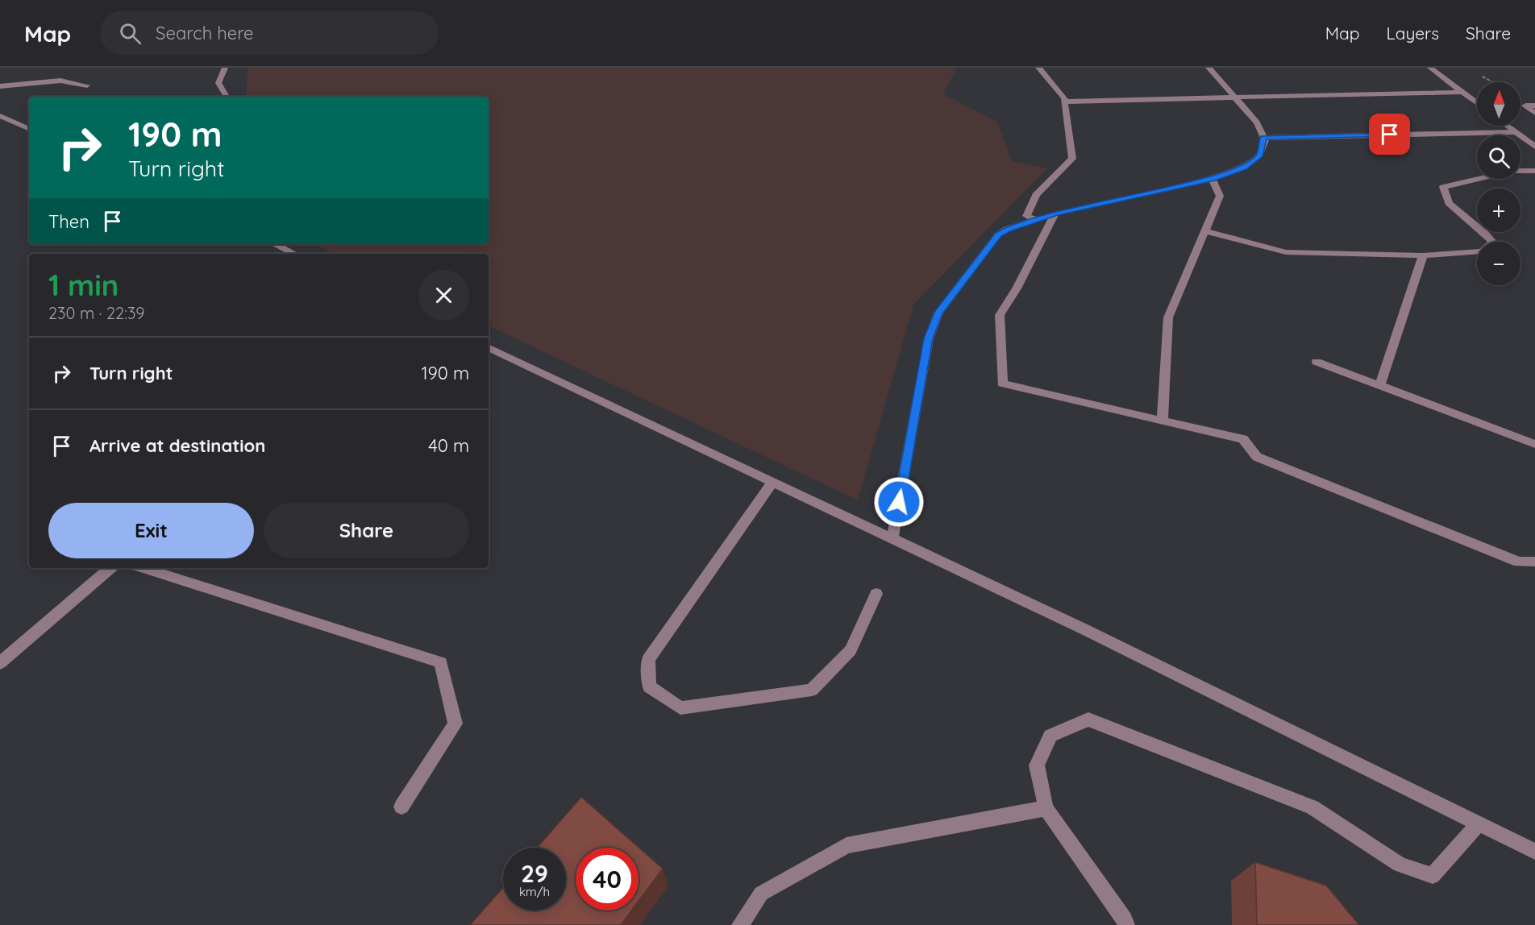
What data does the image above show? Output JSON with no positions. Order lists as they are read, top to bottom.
{
  "north": "top",
  "page": {
    "header": "Map",
    "search": "Search here",
    "nav": ["Map", "Layers", "Share"],
    "map_buttons": ["+", "−"],
    "turn": ["190 m", "Turn right"],
    "then": "Then",
    "heading": ["1 min", "230 m · 22:39"],
    "list": [
      {
        "name": "Turn right",
        "value": "190 m"
      },
      {
        "name": "Arrive at destination",
        "value": "40 m"
      }
    ],
    "buttons": ["Exit", "Share"],
    "speed": "29 km/h",
    "limit": "40"
  }
}
